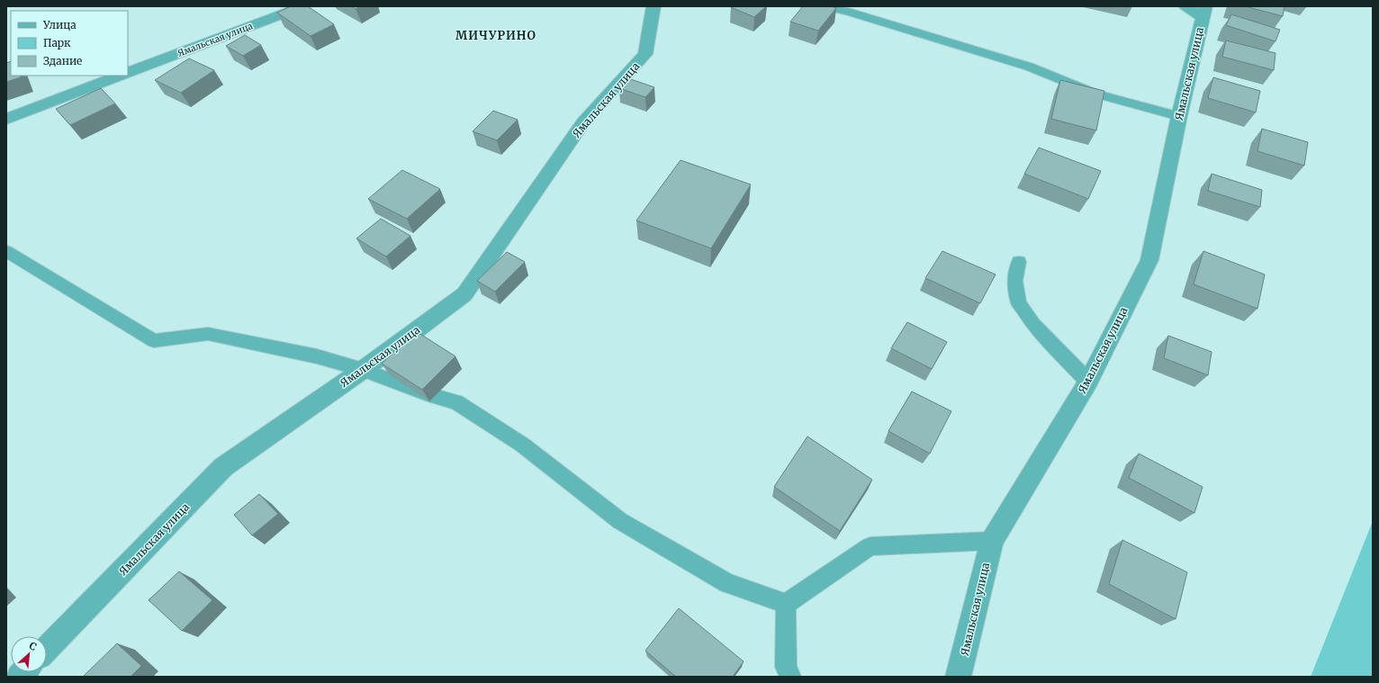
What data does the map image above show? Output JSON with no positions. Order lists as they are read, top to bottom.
{
  "streets": {
    "street": ["Ямальская улица"]
  },
  "districts": ["МИЧУРИНО"],
  "legend": ["Улица", "Парк", "Здание"],
  "north": "top right"
}
